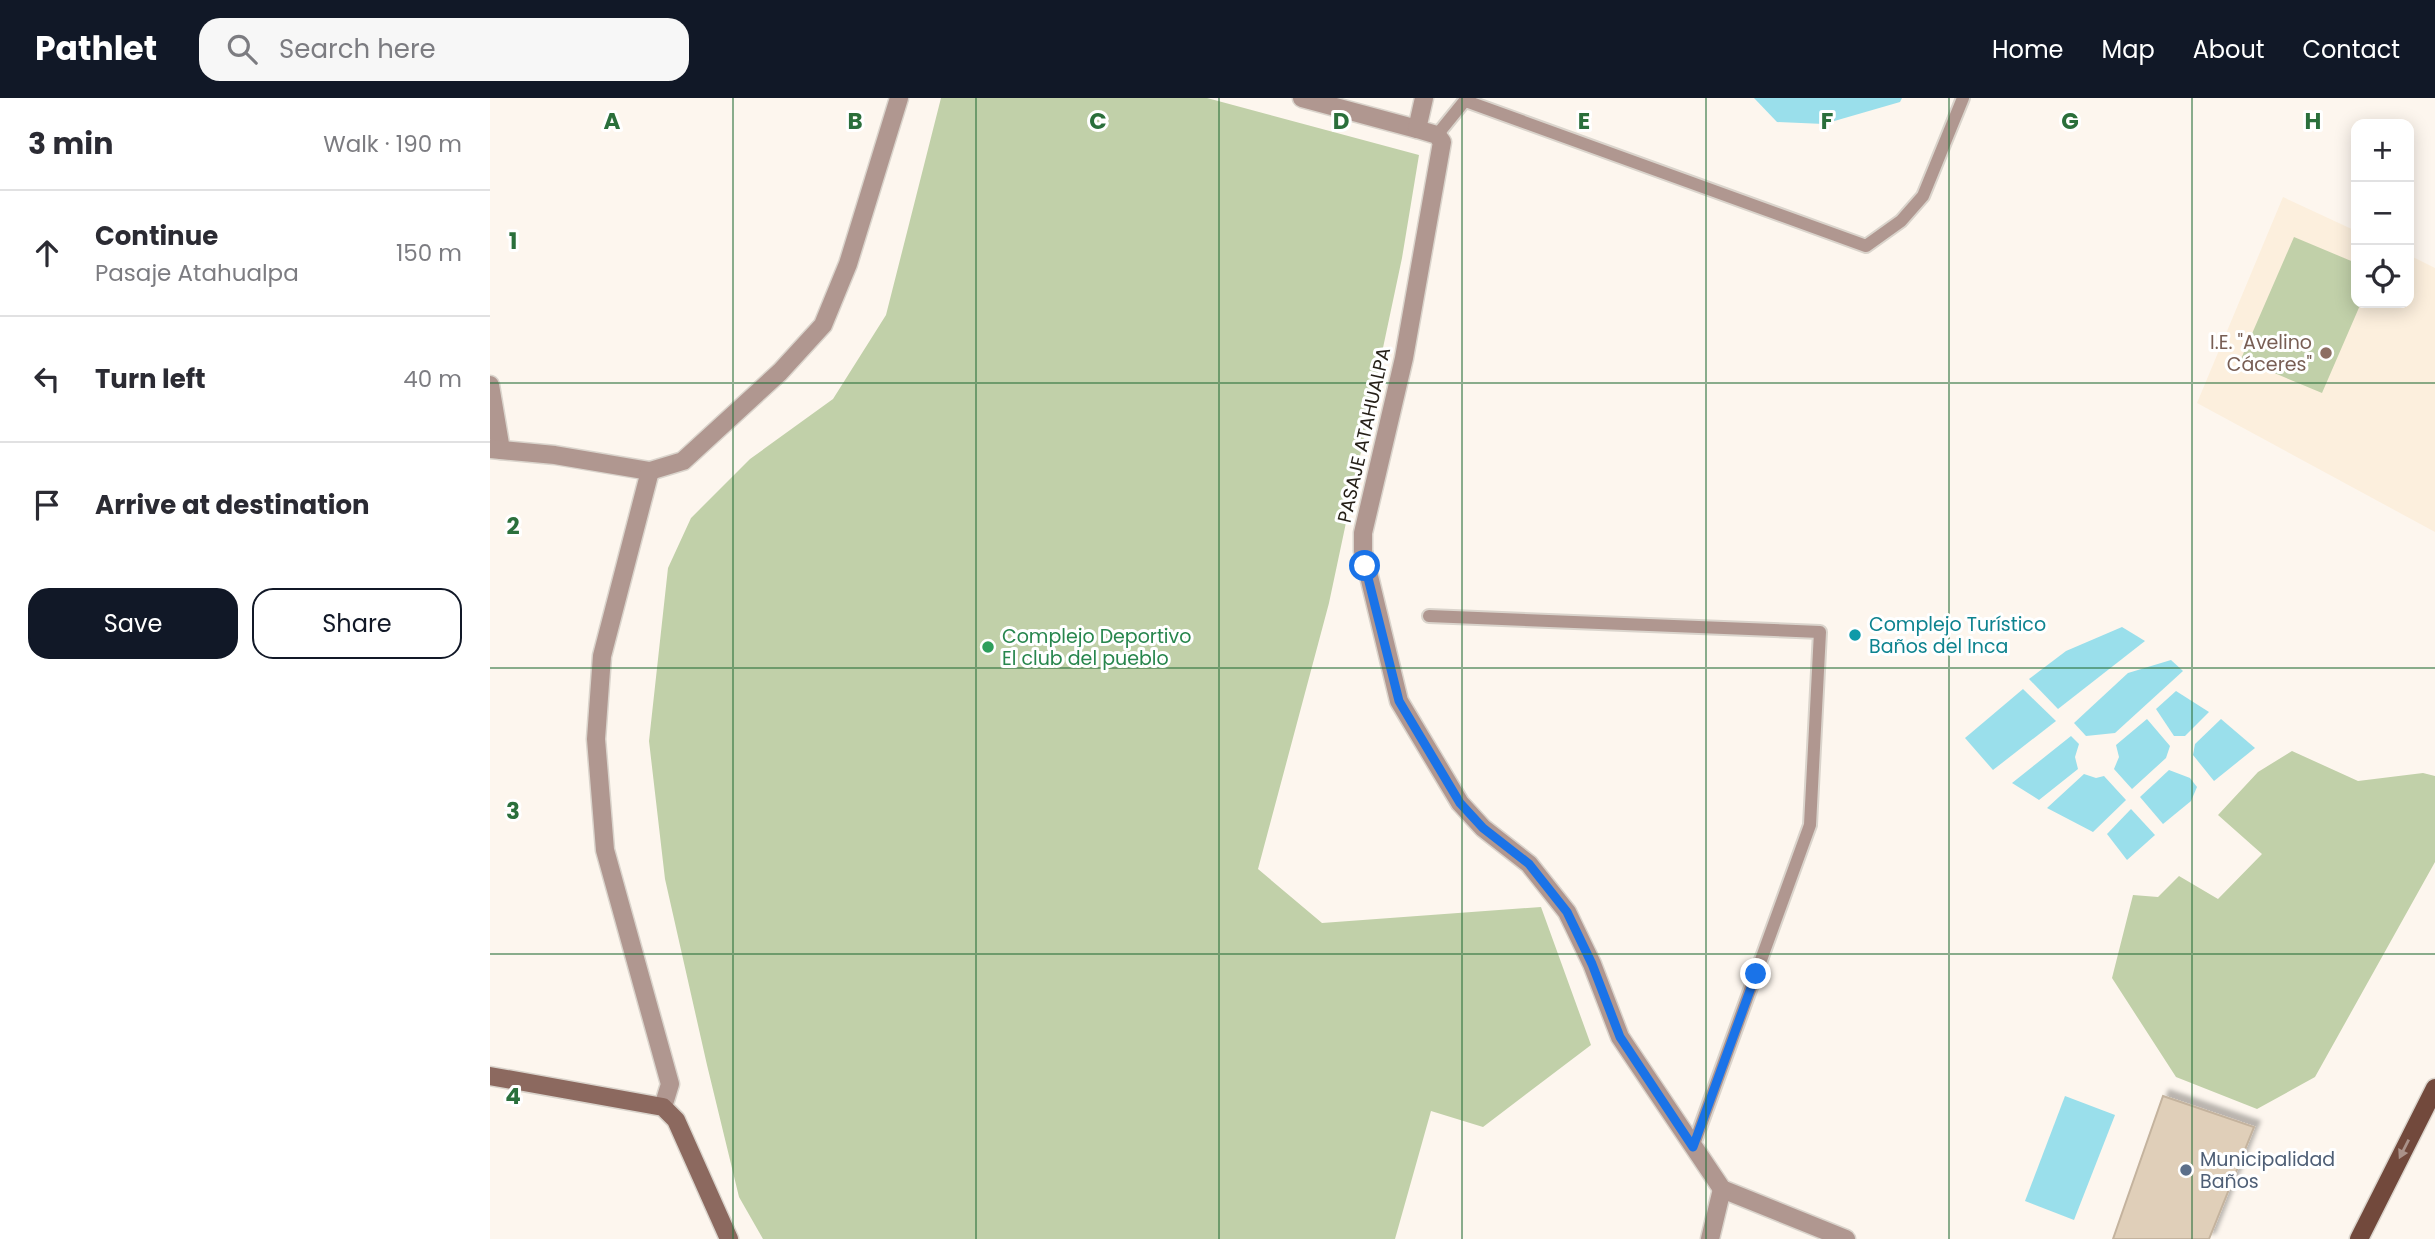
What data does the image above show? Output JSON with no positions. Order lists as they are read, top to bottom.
{
  "streets": {
    "street": ["PASAJE ATAHUALPA"]
  },
  "places": [
    "I.E. \"Avelino Cáceres\"",
    "Complejo Turístico Baños del Inca",
    "Complejo Deportivo El club del pueblo",
    "Municipalidad Baños"
  ],
  "page": {
    "header": "Pathlet",
    "search": "Search here",
    "nav": [
      "Home",
      "Map",
      "About",
      "Contact"
    ],
    "heading": ["3 min", "Walk · 190 m"],
    "map_buttons": ["+", "−"],
    "list": [
      ["Continue", "Pasaje Atahualpa", "150 m"],
      ["Turn left", "40 m"],
      "Arrive at destination"
    ],
    "buttons": ["Save", "Share"]
  },
  "grid": {
    "columns": [
      "A",
      "B",
      "C",
      "D",
      "E",
      "F",
      "G",
      "H"
    ],
    "rows": [
      "1",
      "2",
      "3",
      "4"
    ]
  }
}
